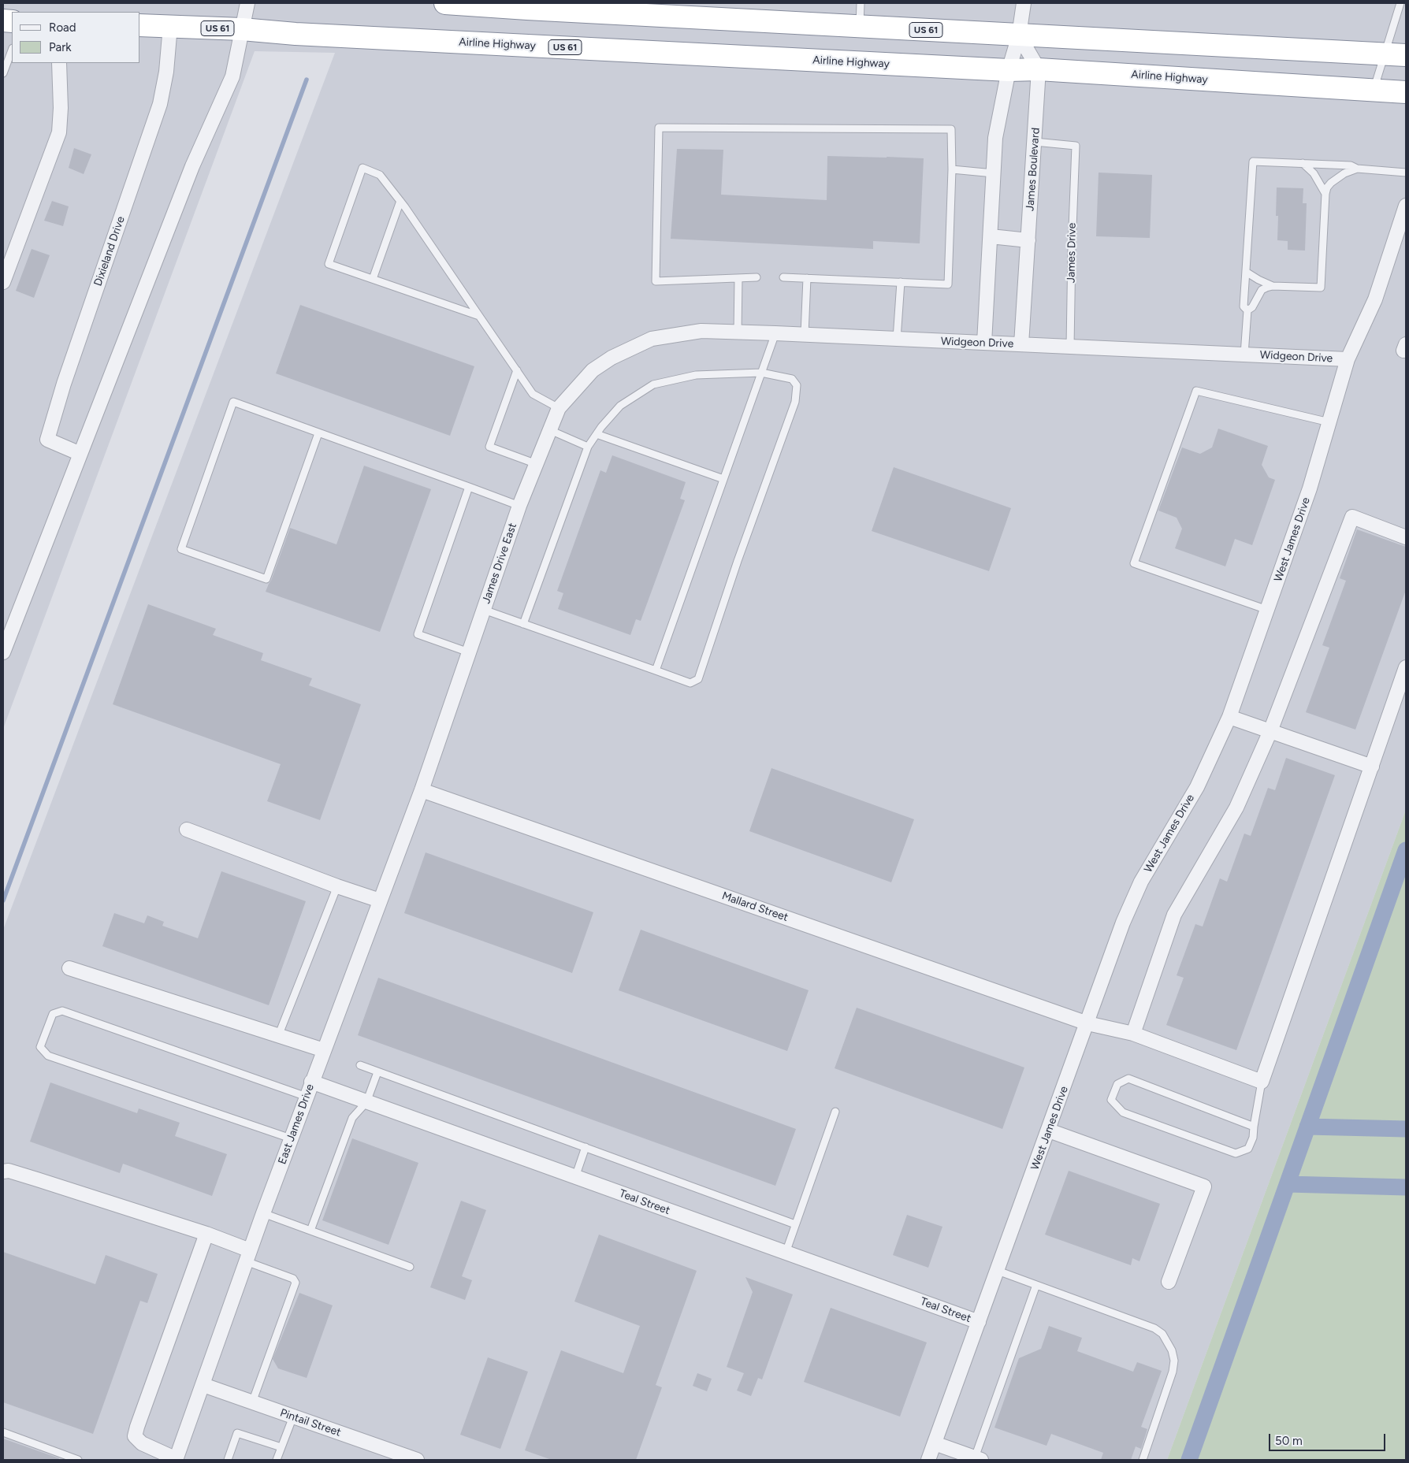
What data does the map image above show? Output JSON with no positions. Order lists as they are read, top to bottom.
{
  "streets": {
    "highway": ["US 61", "Airline Highway"],
    "street": [
      "James Boulevard",
      "Dixieland Drive",
      "Widgeon Drive",
      "West James Drive",
      "James Drive East",
      "Mallard Street",
      "East James Drive",
      "Teal Street",
      "Pintail Street"
    ],
    "lane": ["James Drive"]
  },
  "crossings": [
    ["US 61", "Airline Highway"],
    ["US 61", "Dixieland Drive"],
    ["Airline Highway", "James Boulevard"],
    ["James Boulevard", "James Drive"],
    ["James Boulevard", "Widgeon Drive"],
    ["James Drive", "Widgeon Drive"],
    ["Widgeon Drive", "West James Drive"],
    ["Widgeon Drive", "James Drive East"],
    ["West James Drive", "Mallard Street"],
    ["West James Drive", "Teal Street"],
    ["James Drive East", "Mallard Street"],
    ["James Drive East", "East James Drive"],
    ["Mallard Street", "East James Drive"],
    ["East James Drive", "Teal Street"],
    ["East James Drive", "Pintail Street"]
  ],
  "legend": ["Road", "Park"],
  "scale_bar": "50 m"
}
